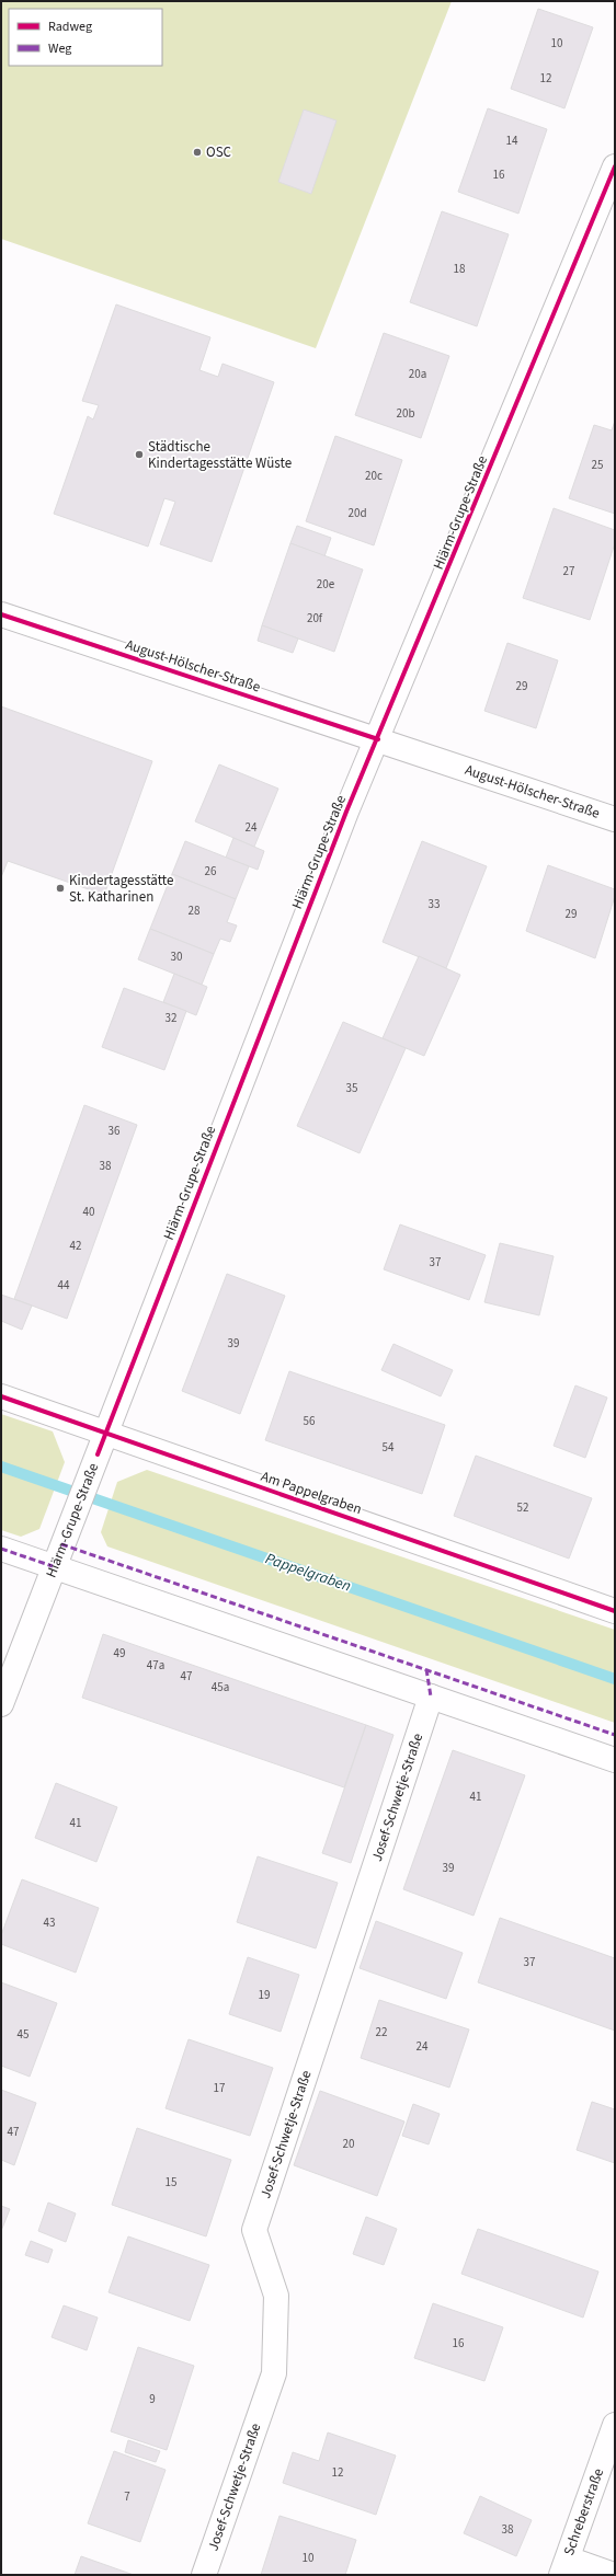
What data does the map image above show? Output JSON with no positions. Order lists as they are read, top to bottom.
{
  "streets": {
    "street": [
      "Hiärm-Grupe-Straße",
      "August-Hölscher-Straße",
      "Am Pappelgraben",
      "Josef-Schwetje-Straße",
      "Schreberstraße"
    ]
  },
  "crossings": [
    ["Hiärm-Grupe-Straße", "August-Hölscher-Straße"],
    ["Hiärm-Grupe-Straße", "Am Pappelgraben"]
  ],
  "water": ["Pappelgraben"],
  "places": ["OSC", "Städtische Kindertagesstätte Wüste", "Kindertagesstätte St. Katharinen"],
  "house_numbers": [
    "10",
    "12",
    "14",
    "16",
    "18",
    "20a",
    "20b",
    "25",
    "20c",
    "20d",
    "27",
    "20e",
    "20f",
    "29",
    "24",
    "26",
    "33",
    "28",
    "29",
    "30",
    "32",
    "35",
    "36",
    "38",
    "40",
    "42",
    "37",
    "44",
    "39",
    "56",
    "54",
    "52",
    "49",
    "47a",
    "47",
    "45a",
    "41",
    "41",
    "39",
    "43",
    "37",
    "19",
    "22",
    "45",
    "24",
    "17",
    "47",
    "20",
    "15",
    "16",
    "9",
    "12",
    "7",
    "38",
    "10"
  ],
  "legend": ["Radweg", "Weg"]
}
